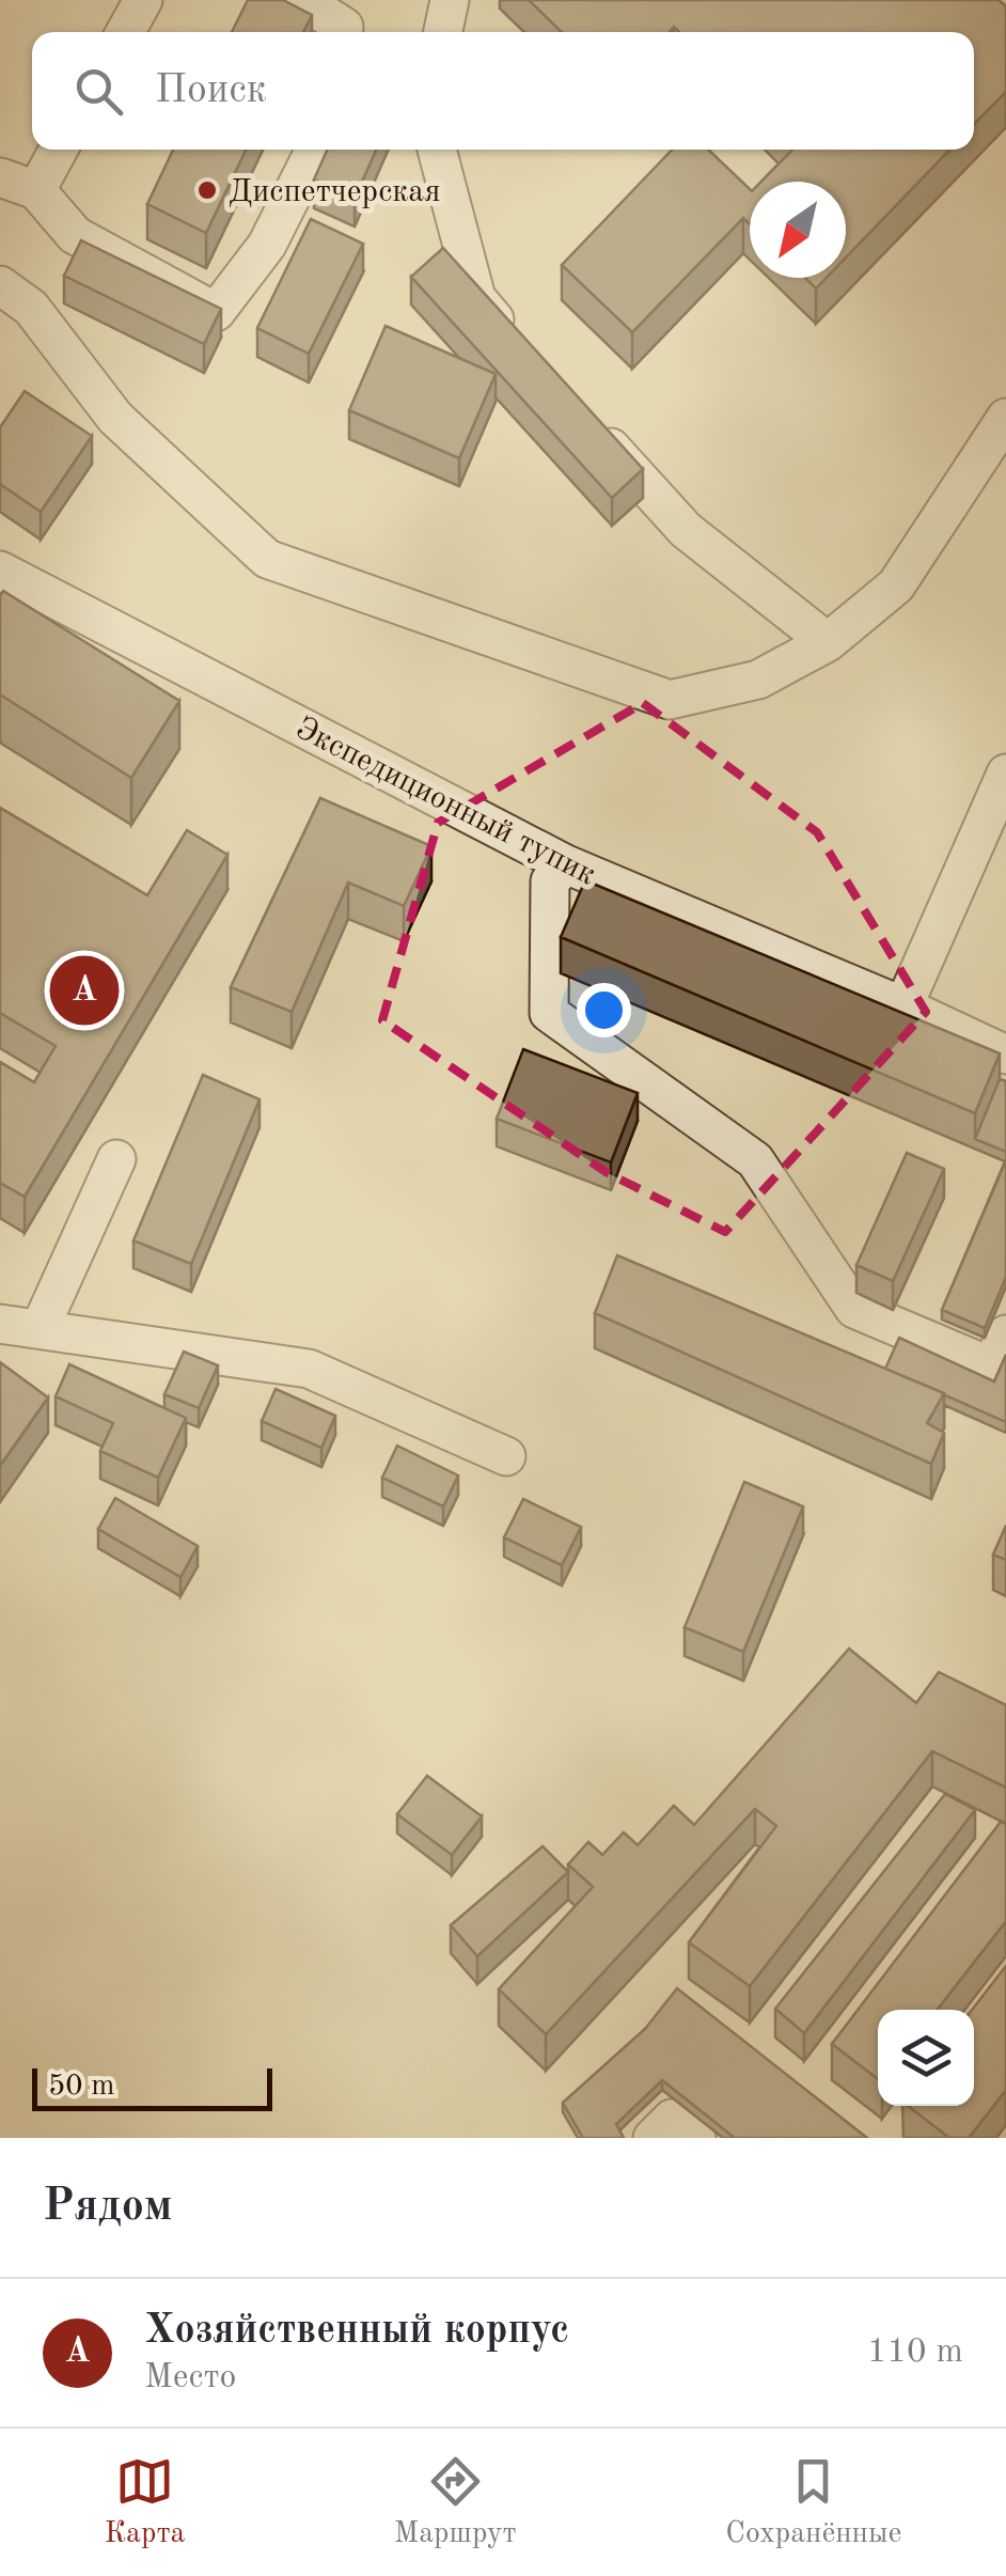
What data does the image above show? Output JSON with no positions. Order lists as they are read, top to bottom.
{
  "streets": {
    "street": ["Экспедиционный тупик"]
  },
  "places": ["Диспетчерская"],
  "scale_bar": "50 m",
  "north": "bottom left",
  "page": {
    "search": "Поиск",
    "pins": "A",
    "scale": "50 m",
    "heading": "Рядом",
    "list": [
      {
        "mark": "A",
        "name": "Хозяйственный корпус",
        "note": "Место",
        "value": "110 m"
      }
    ],
    "nav": ["Карта", "Маршрут", "Сохранённые"]
  }
}
